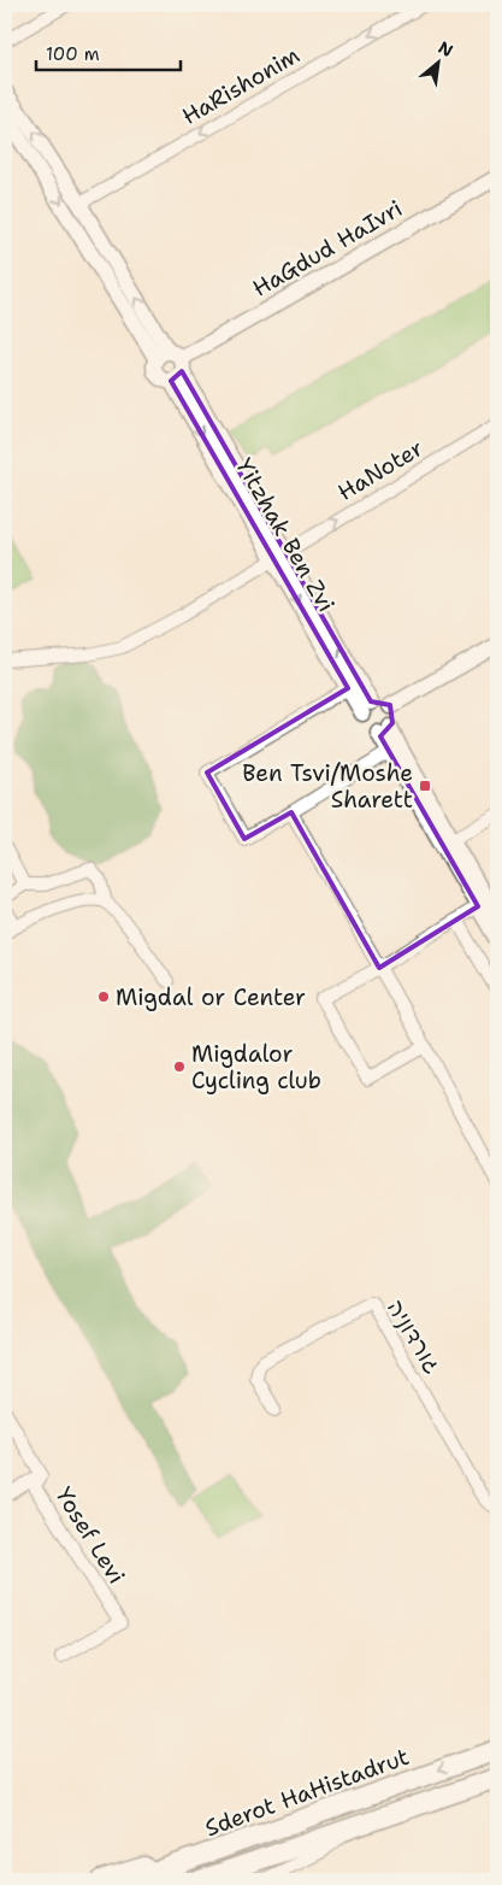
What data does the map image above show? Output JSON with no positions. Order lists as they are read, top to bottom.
{
  "streets": {
    "highway": ["Sderot HaHistadrut"],
    "street": [
      "HaRishonim",
      "HaGdud HaIvri",
      "HaNoter",
      "Yitzhak Ben Zvi",
      "גורדוניה",
      "Yosef Levi"
    ]
  },
  "crossings": [
    ["HaRishonim", "Yitzhak Ben Zvi"],
    ["HaGdud HaIvri", "Yitzhak Ben Zvi"],
    ["HaNoter", "Yitzhak Ben Zvi"]
  ],
  "one_way": ["HaRishonim", "HaNoter"],
  "places": {
    "transit": ["Ben Tsvi/Moshe Sharett"],
    "other": ["Migdal or Center", "Migdalor Cycling club"]
  },
  "scale_bar": "100 m",
  "north": "top right"
}
